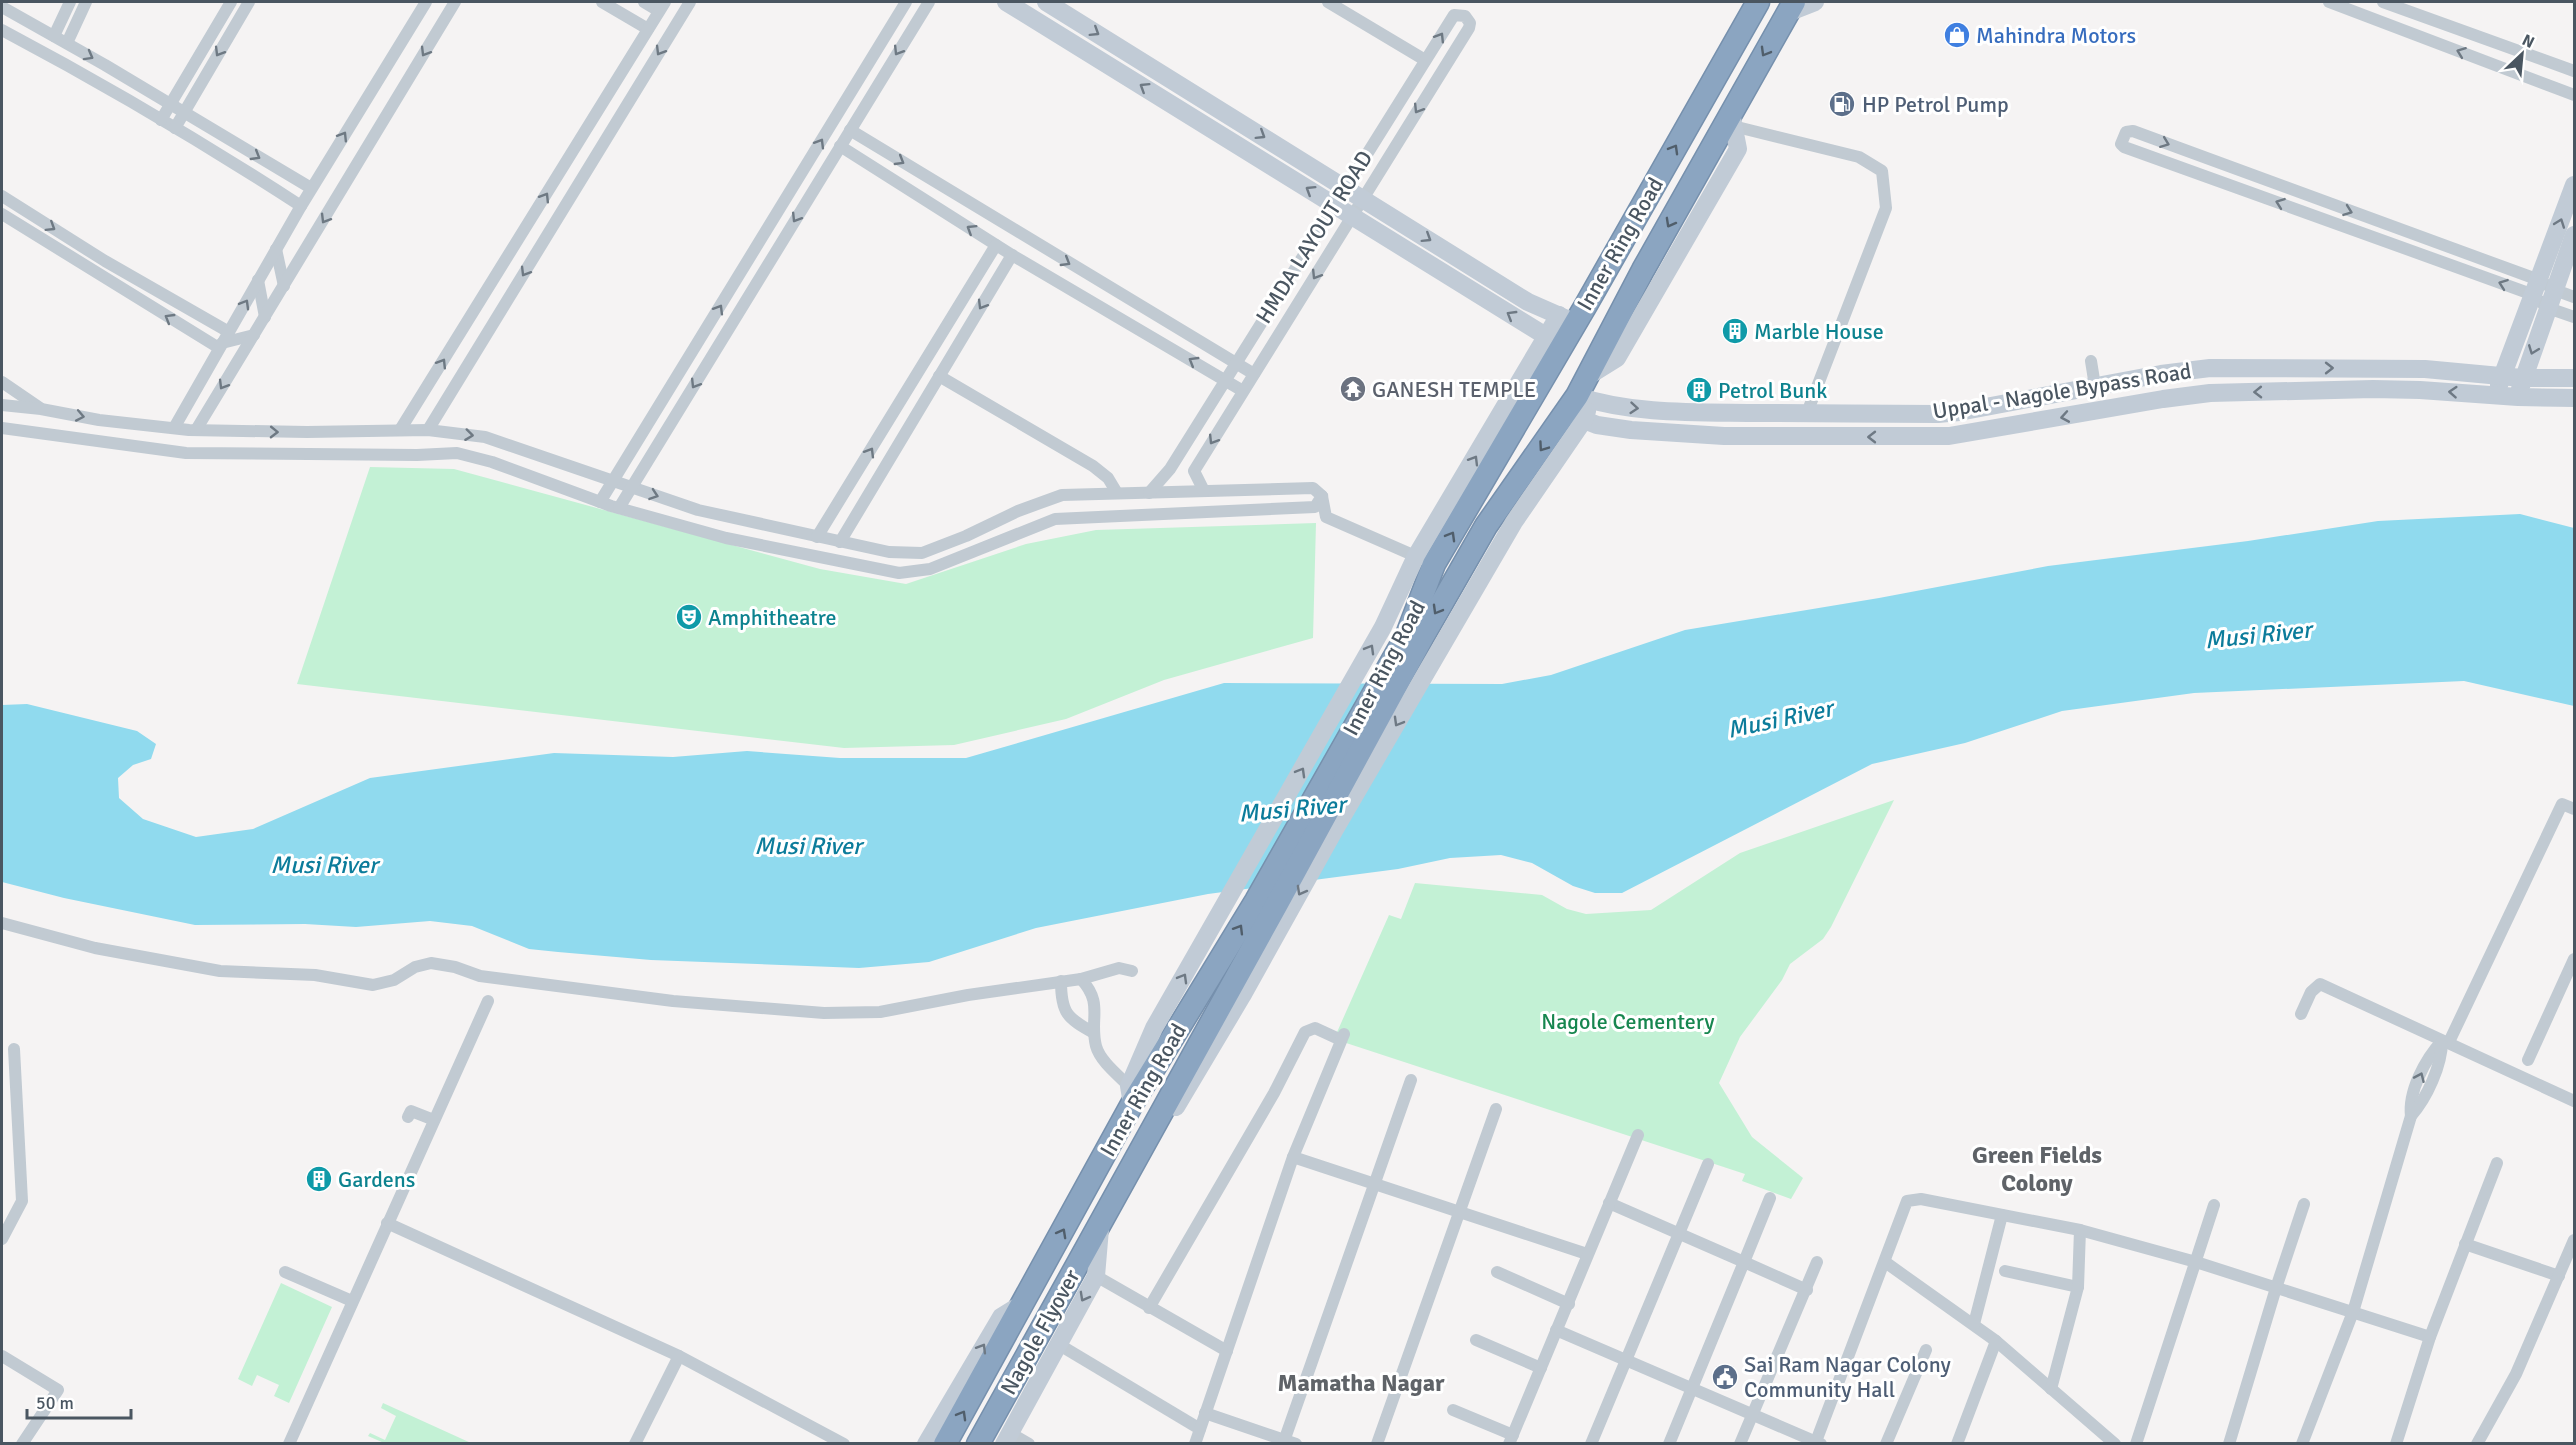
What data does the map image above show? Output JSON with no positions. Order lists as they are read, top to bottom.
{
  "streets": {
    "highway": ["Inner Ring Road", "Nagole Flyover"],
    "street": ["HMDA LAYOUT ROAD", "Uppal - Nagole Bypass Road"]
  },
  "crossings": [
    ["Inner Ring Road", "Uppal - Nagole Bypass Road"],
    ["Inner Ring Road", "Nagole Flyover"]
  ],
  "districts": ["Green Fields Colony", "Mamatha Nagar"],
  "water": ["Musi River"],
  "parks": ["Nagole Cementery"],
  "places": {
    "shop": ["Mahindra Motors"],
    "fuel station": ["HP Petrol Pump"],
    "building": ["Marble House", "Petrol Bunk", "Gardens"],
    "temple": ["GANESH TEMPLE"],
    "theatre": ["Amphitheatre"],
    "public building": ["Sai Ram Nagar Colony Community Hall"]
  },
  "scale_bar": "50 m",
  "north": "top right"
}
